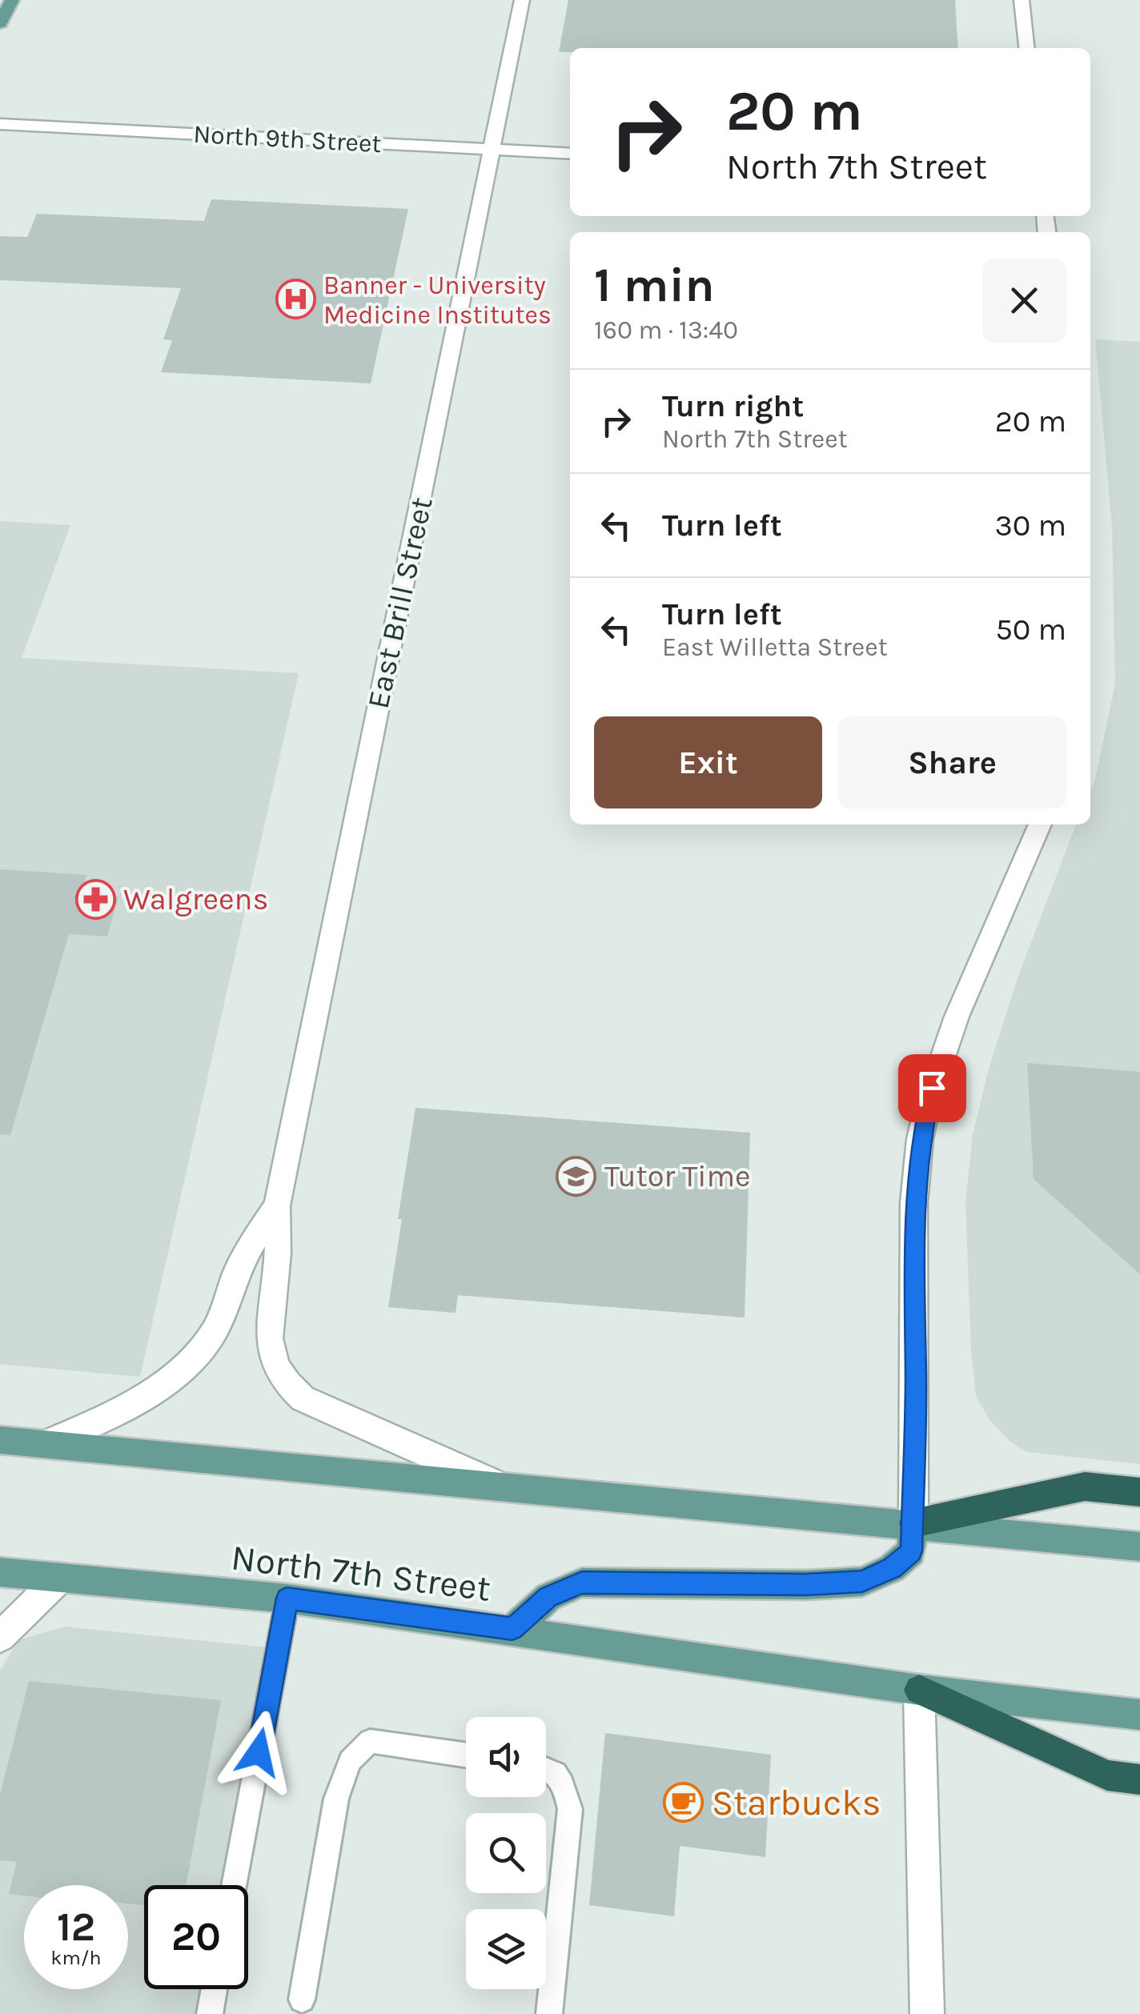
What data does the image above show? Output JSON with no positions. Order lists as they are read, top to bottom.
{
  "streets": {
    "main road": ["North 7th Street"],
    "street": ["North 9th Street", "East Brill Street"]
  },
  "crossings": [
    ["North 9th Street", "East Brill Street"]
  ],
  "places": {
    "hospital": ["Banner - University Medicine Institutes"],
    "pharmacy": ["Walgreens"],
    "school or university": ["Tutor Time"],
    "cafe": ["Starbucks"]
  },
  "page": {
    "turn": ["20 m", "North 7th Street"],
    "heading": ["1 min", "160 m · 13:40"],
    "list": [
      {
        "name": "Turn right",
        "note": "North 7th Street",
        "value": "20 m"
      },
      {
        "name": "Turn left",
        "value": "30 m"
      },
      {
        "name": "Turn left",
        "note": "East Willetta Street",
        "value": "50 m"
      }
    ],
    "buttons": ["Exit", "Share"],
    "speed": "12 km/h",
    "limit": "20"
  }
}
